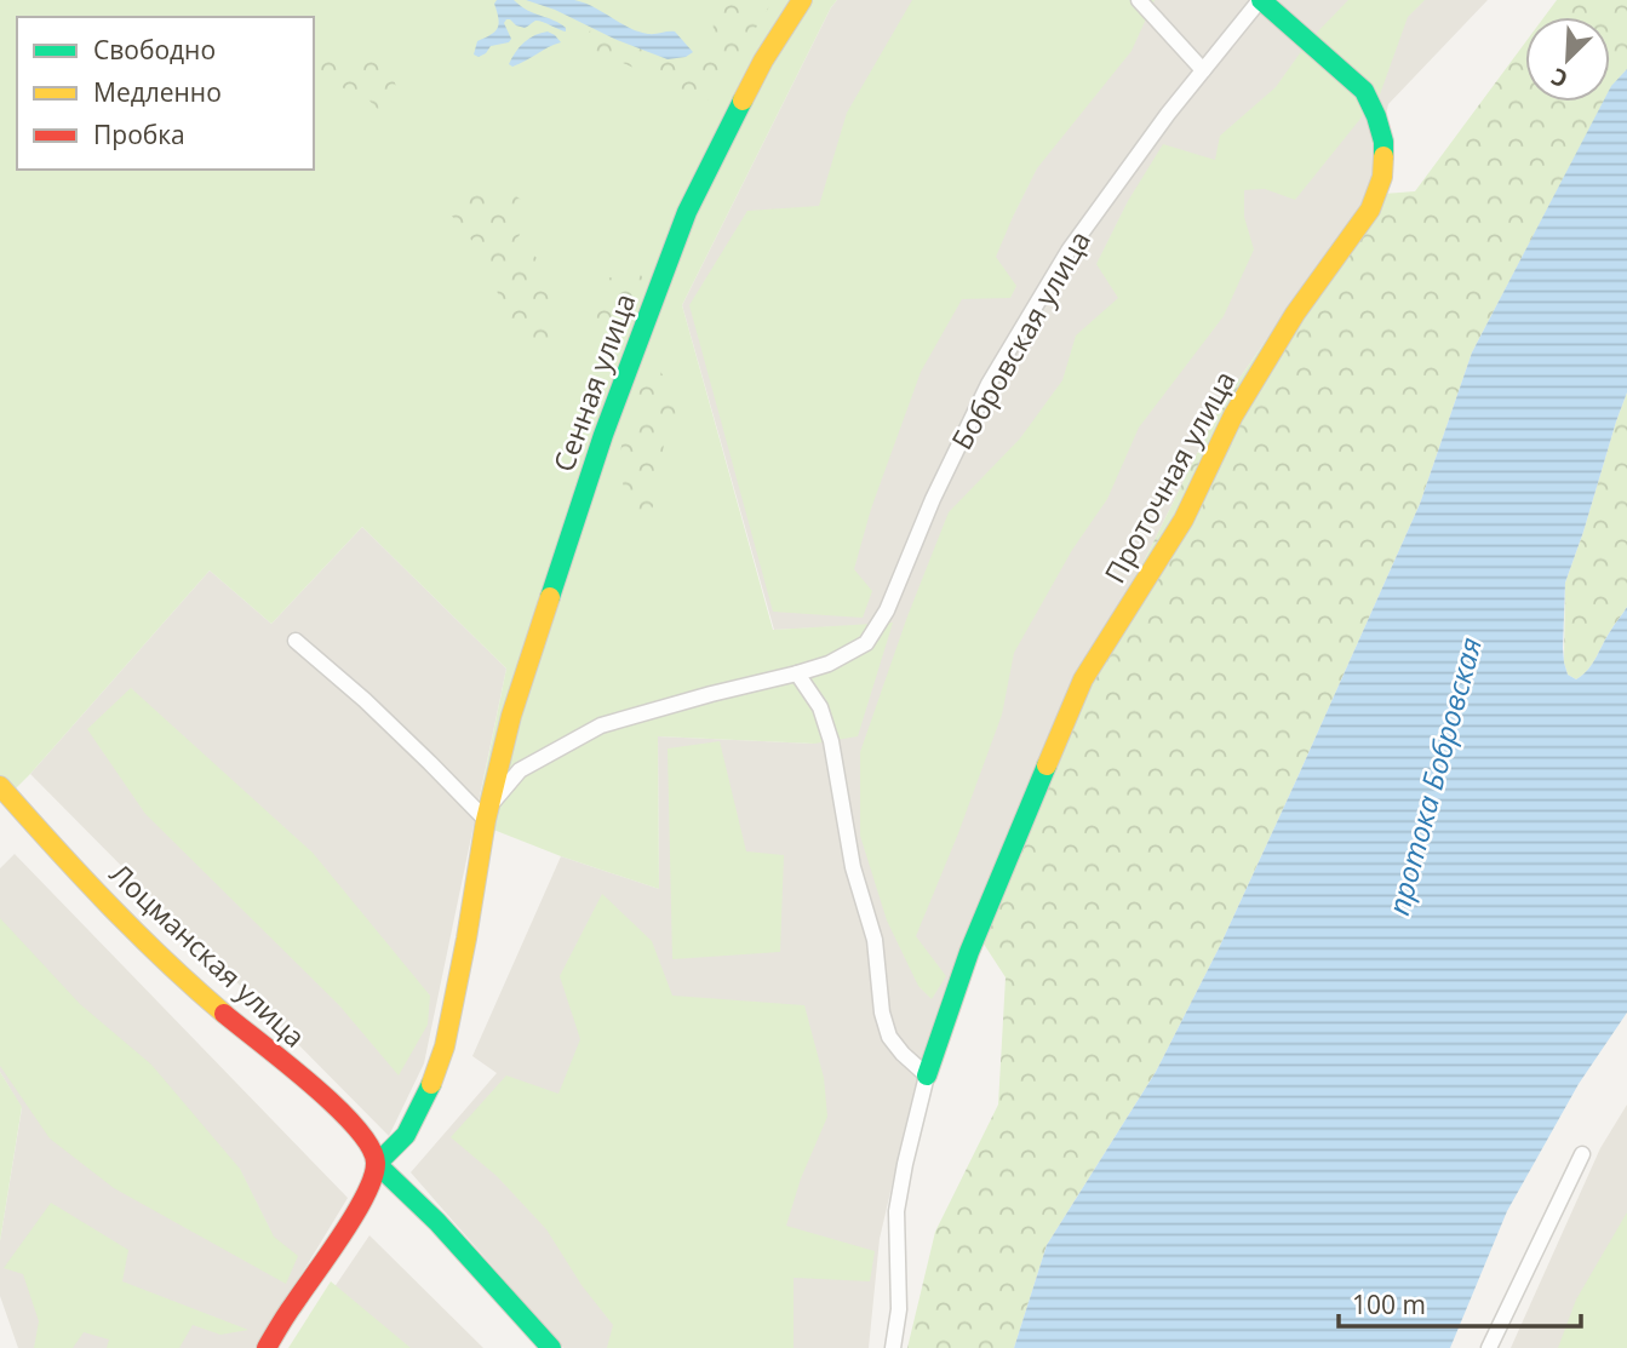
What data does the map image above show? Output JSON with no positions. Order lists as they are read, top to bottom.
{
  "streets": {
    "street": [
      "Бобровская улица",
      "Сенная улица",
      "Проточная улица",
      "Лоцманская улица"
    ]
  },
  "crossings": [
    ["Бобровская улица", "Сенная улица"],
    ["Бобровская улица", "Проточная улица"]
  ],
  "water": ["протока Бобровская"],
  "legend": ["Свободно", "Медленно", "Пробка"],
  "scale_bar": "100 m",
  "north": "bottom left"
}
